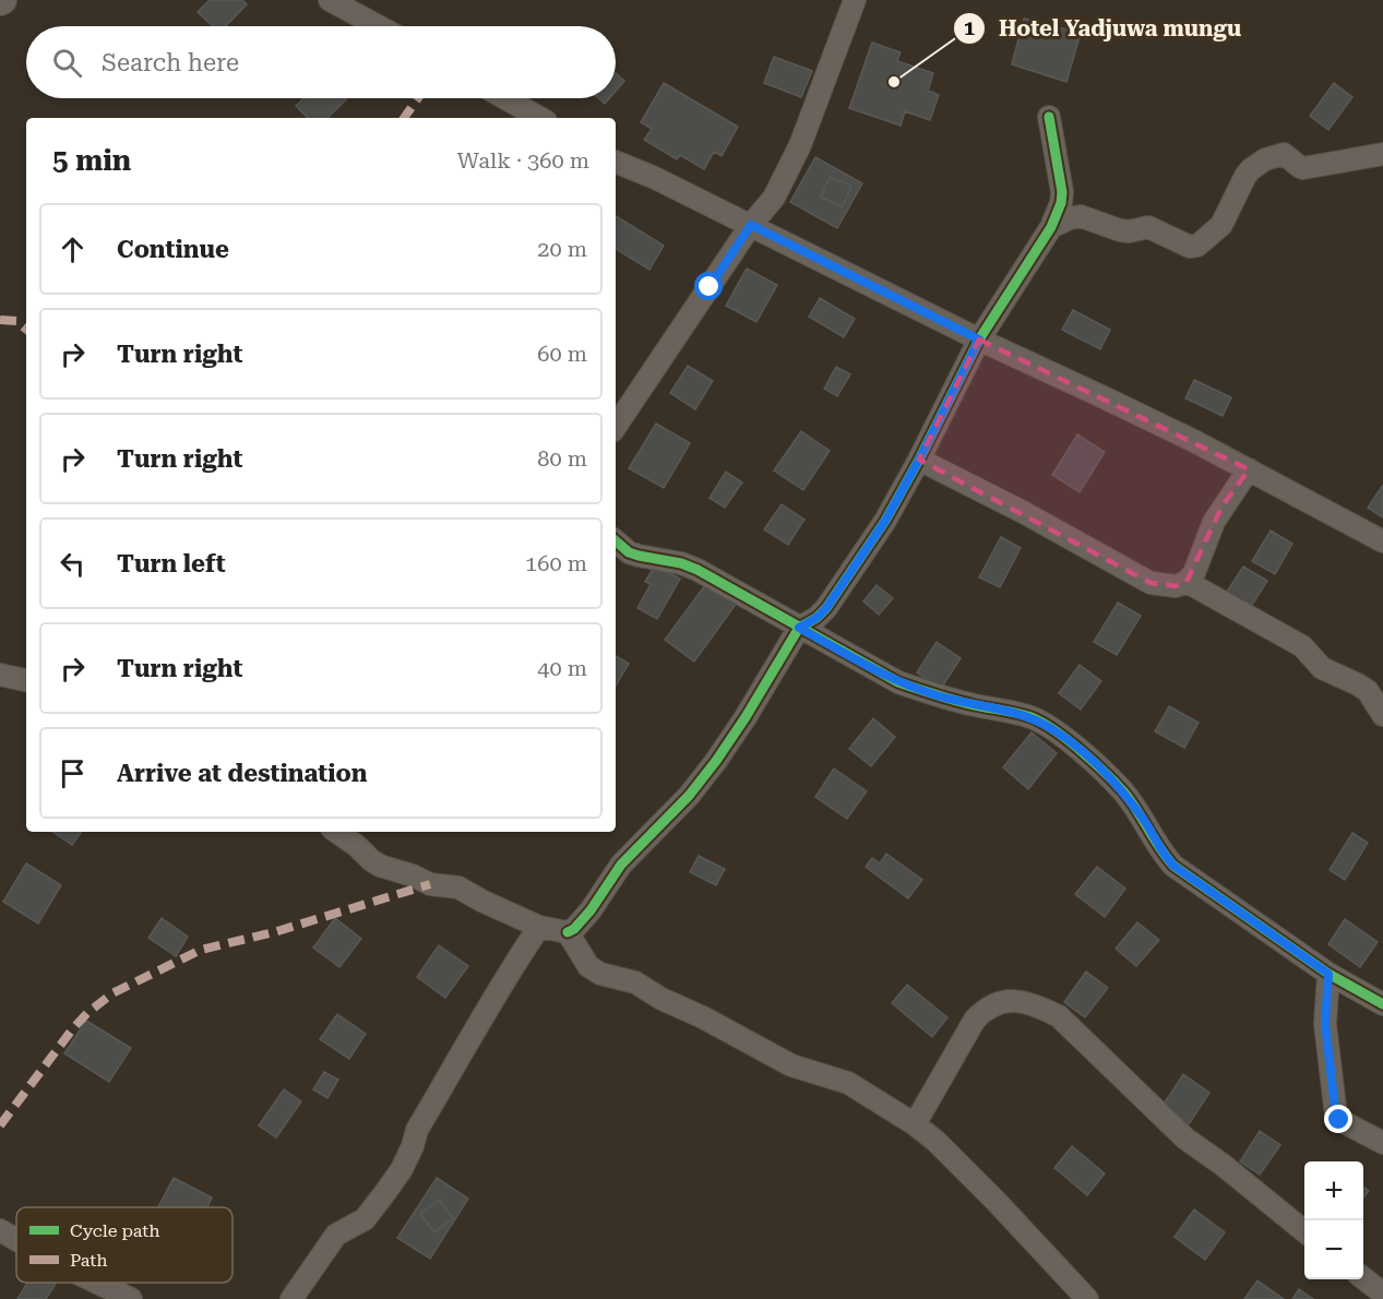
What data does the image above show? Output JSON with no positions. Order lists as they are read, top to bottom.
{
  "places": ["Hotel Yadjuwa mungu"],
  "legend": ["Cycle path", "Path"],
  "page": {
    "search": "Search here",
    "heading": ["5 min", "Walk · 360 m"],
    "list": [
      ["Continue", "20 m"],
      ["Turn right", "60 m"],
      ["Turn right", "80 m"],
      ["Turn left", "160 m"],
      ["Turn right", "40 m"],
      "Arrive at destination"
    ],
    "map_buttons": ["+", "−"]
  }
}
